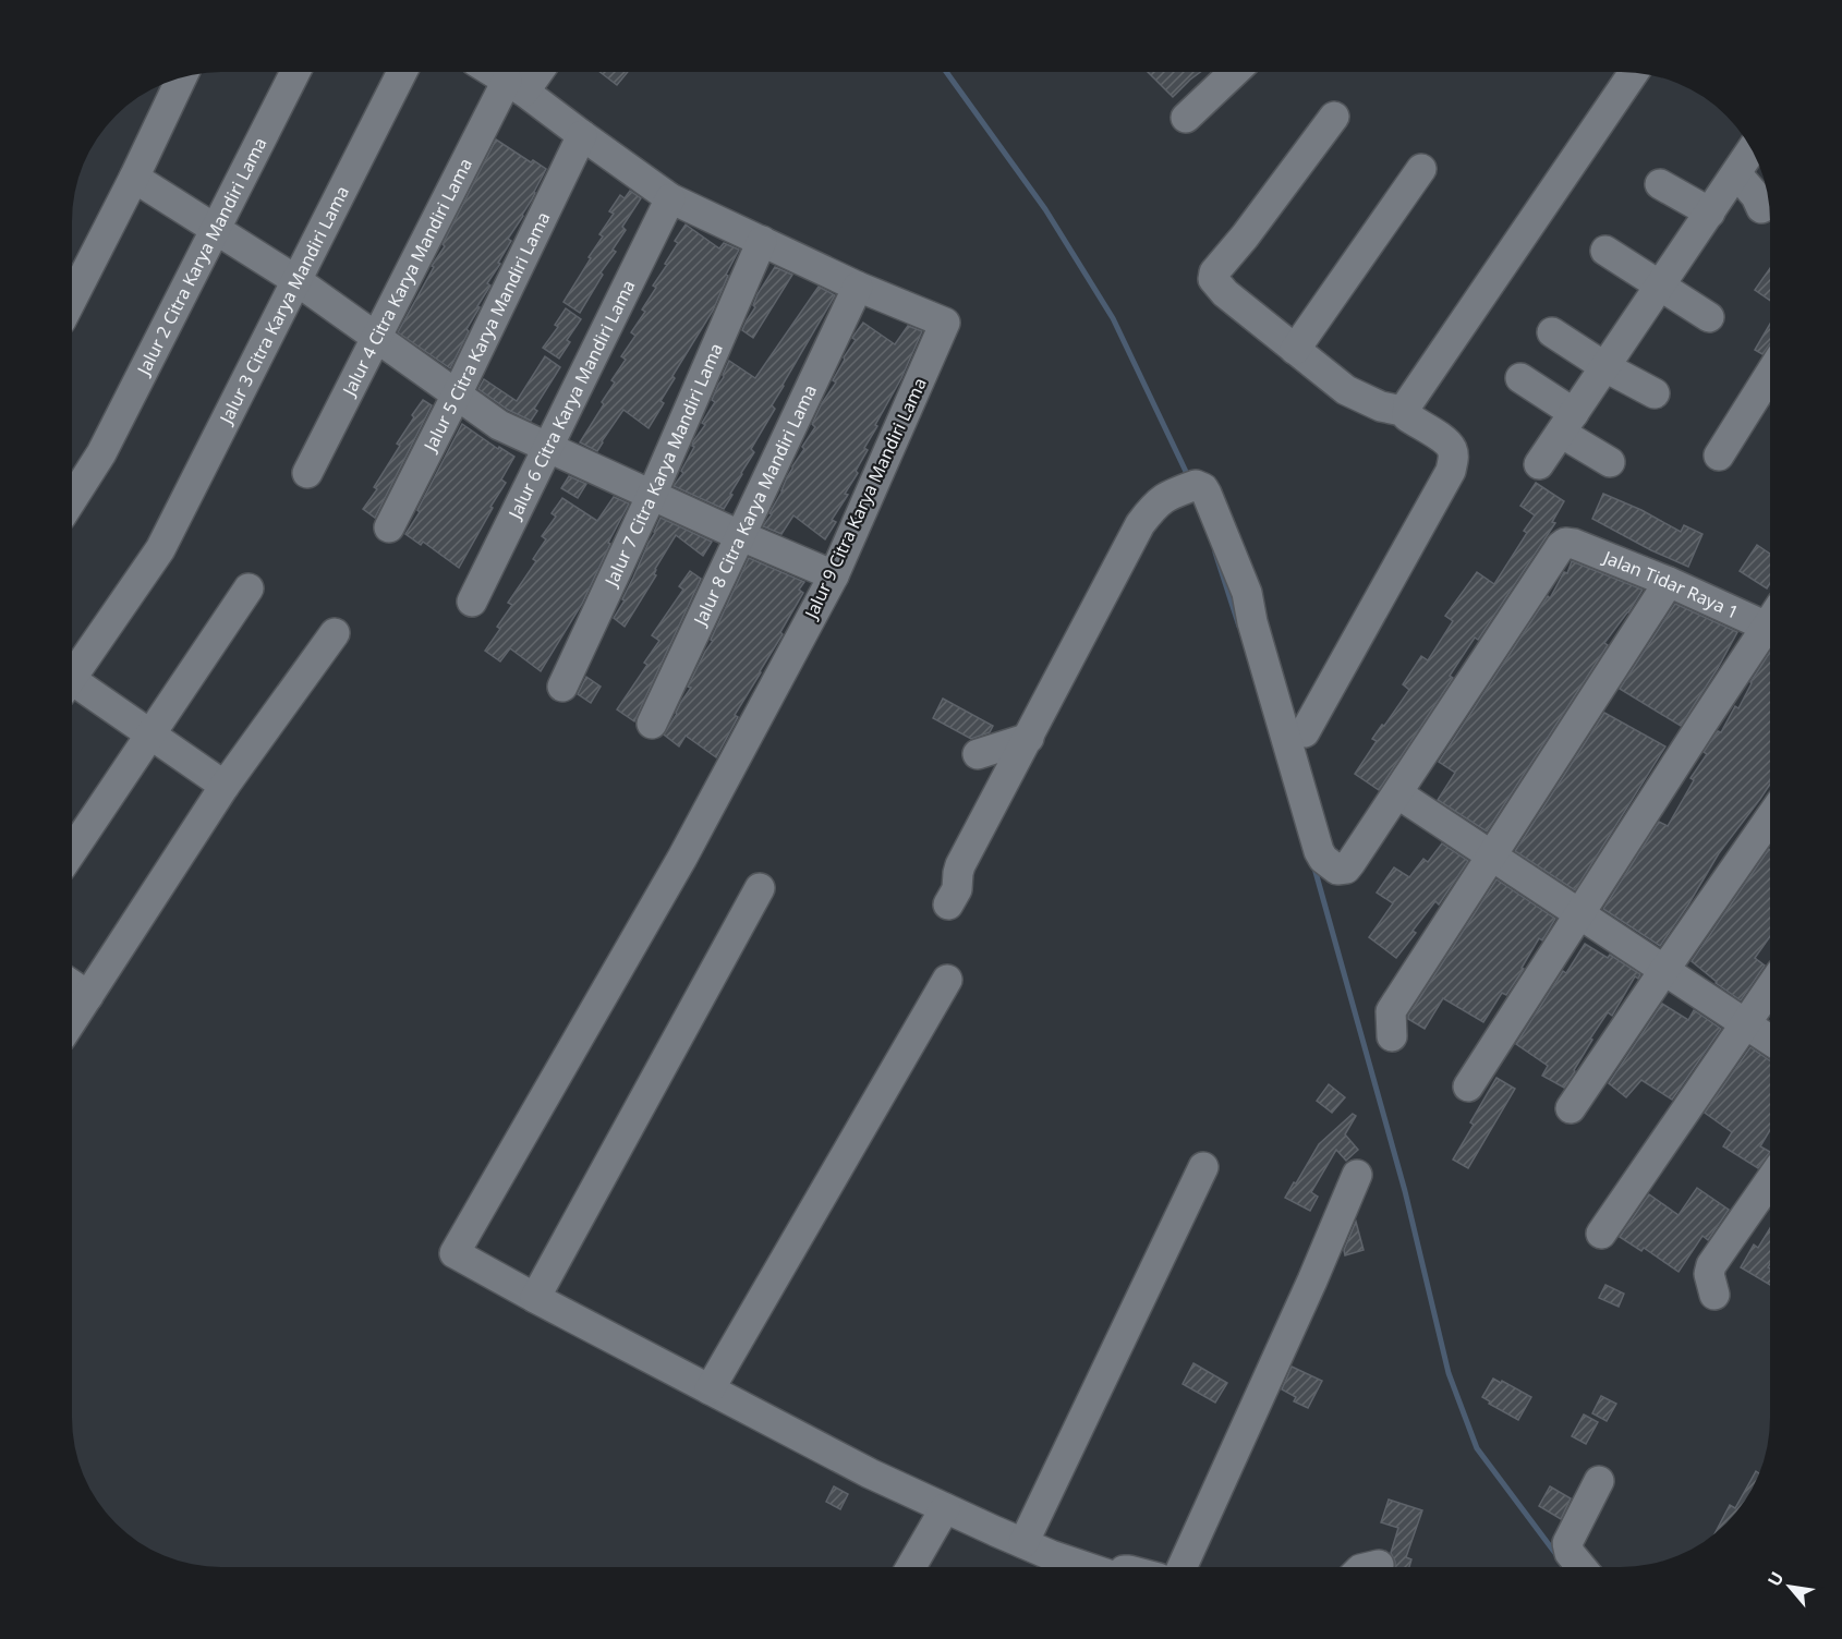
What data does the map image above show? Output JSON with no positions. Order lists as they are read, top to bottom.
{
  "streets": {
    "street": [
      "Jalur 2 Citra Karya Mandiri Lama",
      "Jalur 4 Citra Karya Mandiri Lama",
      "Jalur 3 Citra Karya Mandiri Lama",
      "Jalur 5 Citra Karya Mandiri Lama",
      "Jalur 6 Citra Karya Mandiri Lama",
      "Jalur 7 Citra Karya Mandiri Lama",
      "Jalur 9 Citra Karya Mandiri Lama",
      "Jalur 8 Citra Karya Mandiri Lama",
      "Jalan Tidar Raya 1"
    ]
  },
  "crossings": [
    ["Jalur 9 Citra Karya Mandiri Lama", "Jalur 8 Citra Karya Mandiri Lama"]
  ],
  "north": "top left"
}
